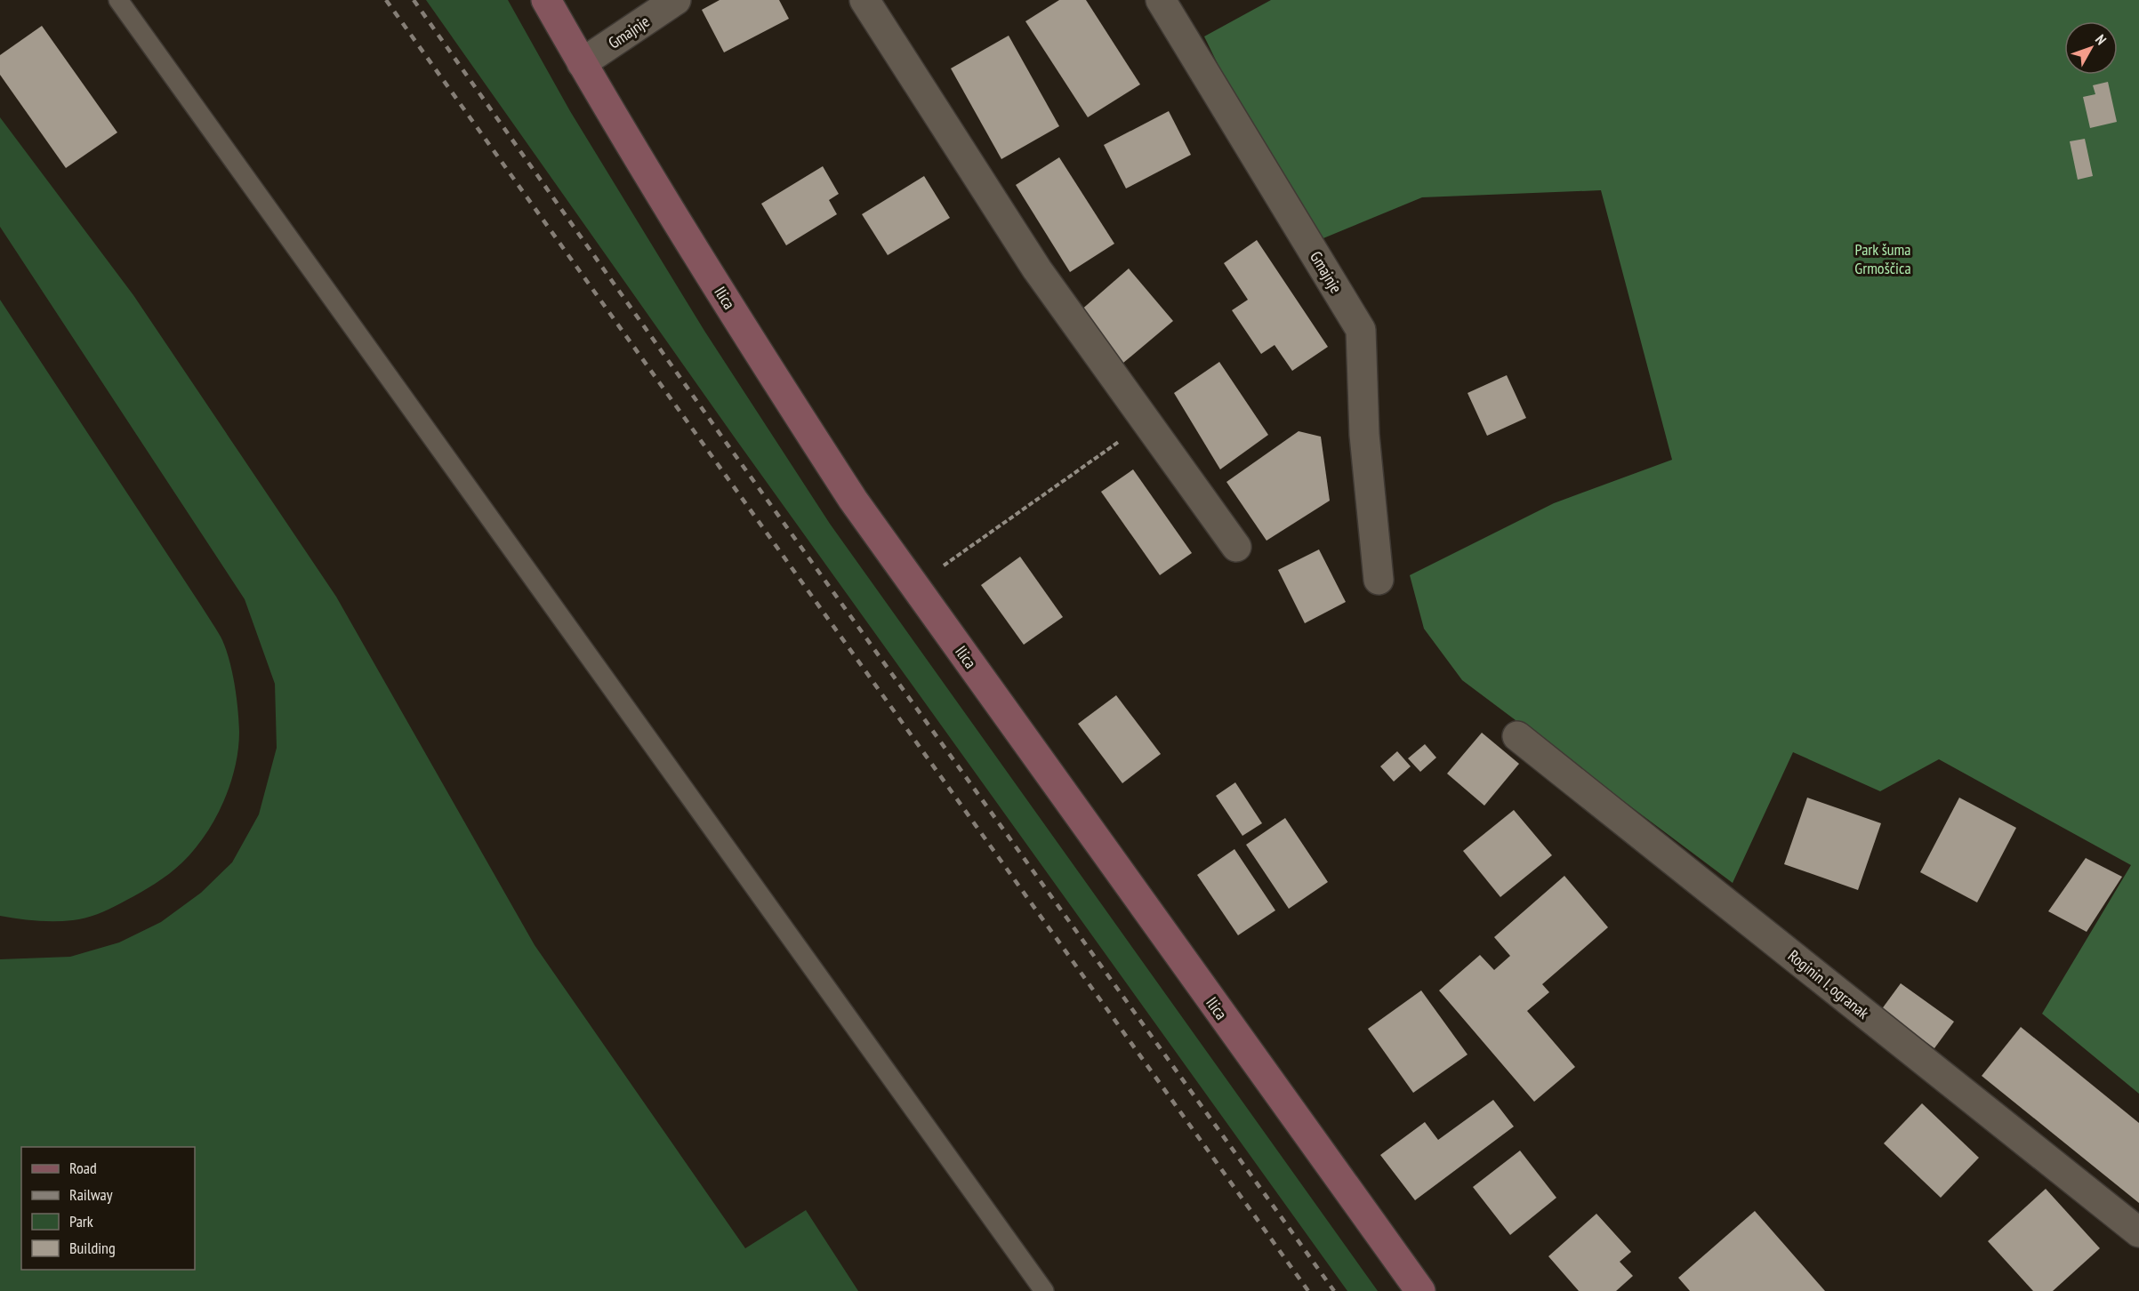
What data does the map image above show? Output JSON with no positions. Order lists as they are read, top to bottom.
{
  "streets": {
    "main road": ["Ilica"],
    "street": ["Gmajnje", "Roginin I. ogranak"]
  },
  "crossings": [
    ["Gmajnje", "Ilica"]
  ],
  "parks": ["Park šuma Grmoščica"],
  "legend": [
    "Road",
    "Railway",
    "Park",
    "Building"
  ],
  "north": "top right"
}
